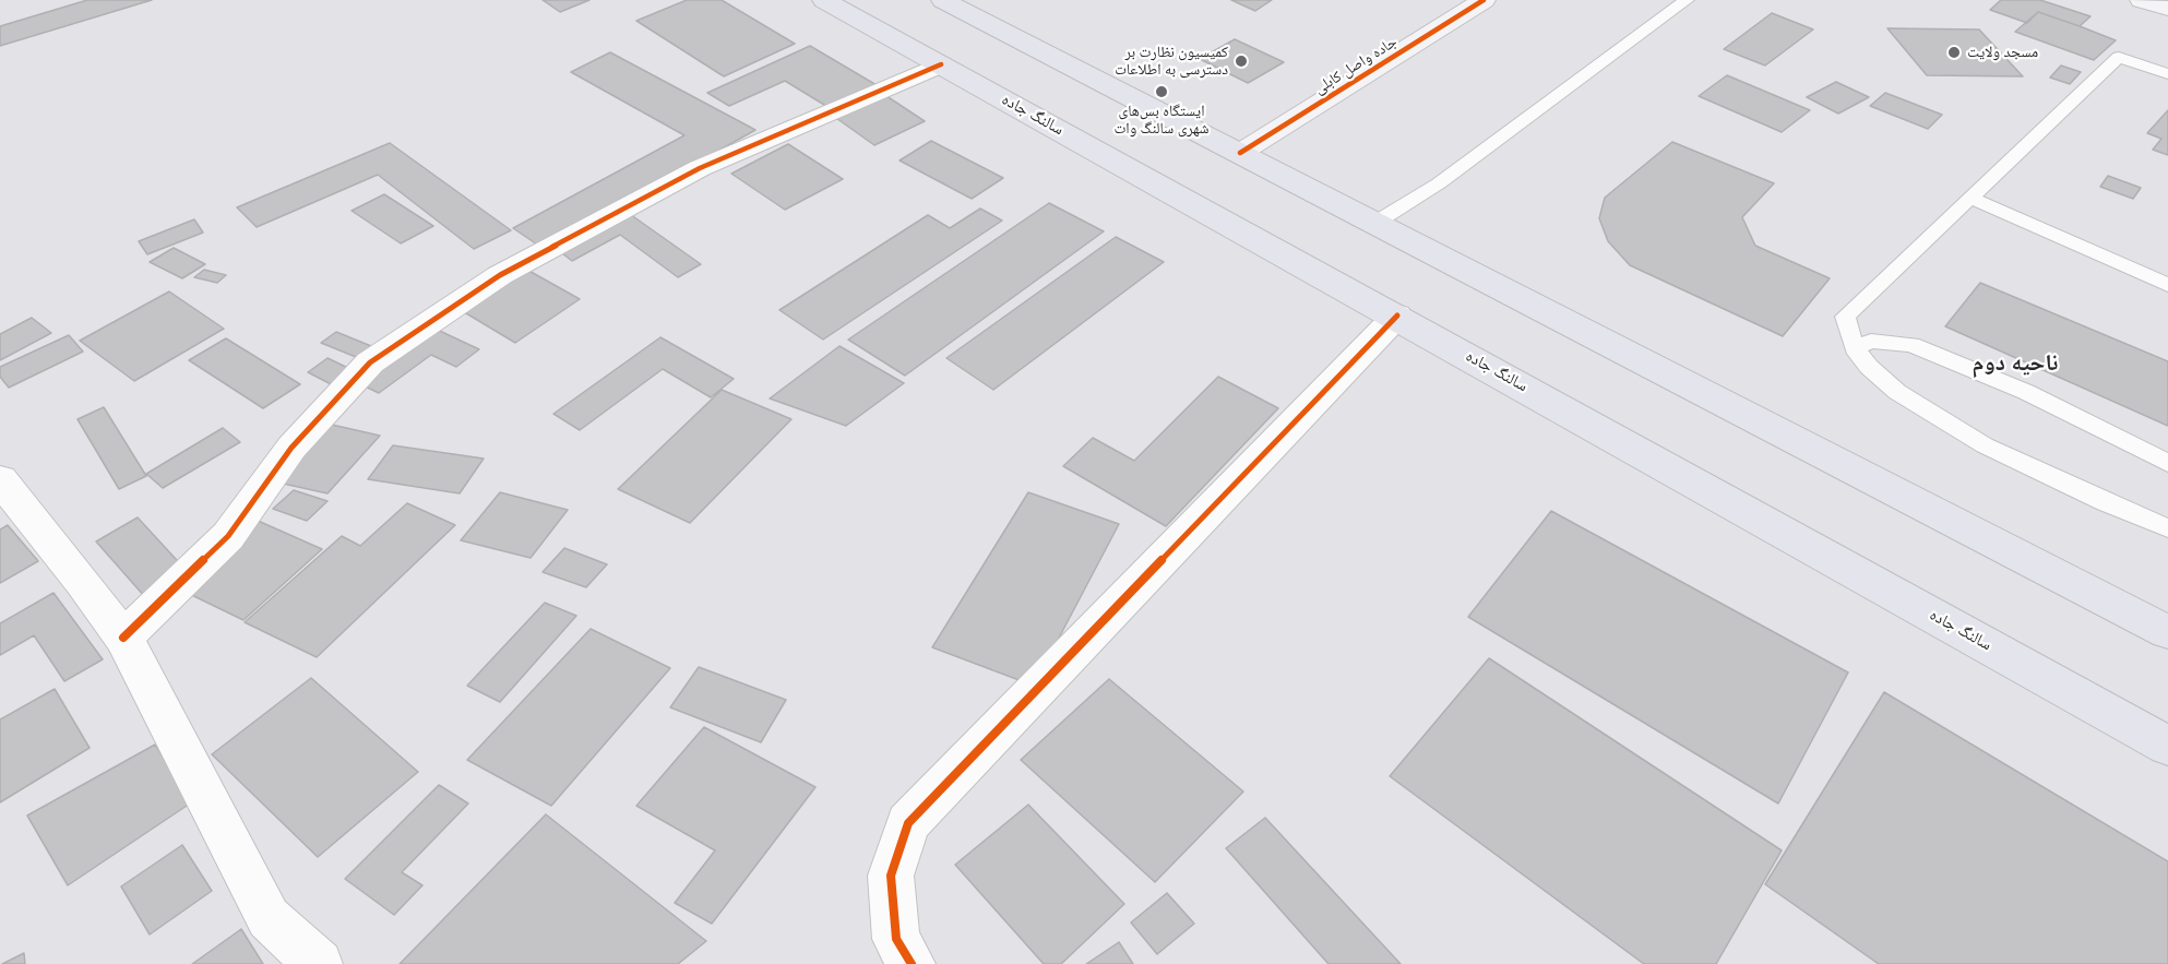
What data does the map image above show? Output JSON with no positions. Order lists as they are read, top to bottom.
{
  "streets": {
    "highway": ["سالنگ جاده"],
    "street": ["جاده واصل کابلی"]
  },
  "districts": ["ناحیه دوم"],
  "places": ["مسجد ولایت", "کمیسیون نظارت بر دسترسی به اطلاعات", "ایستگاه بس‌های شهری سالنگ وات"]
}
